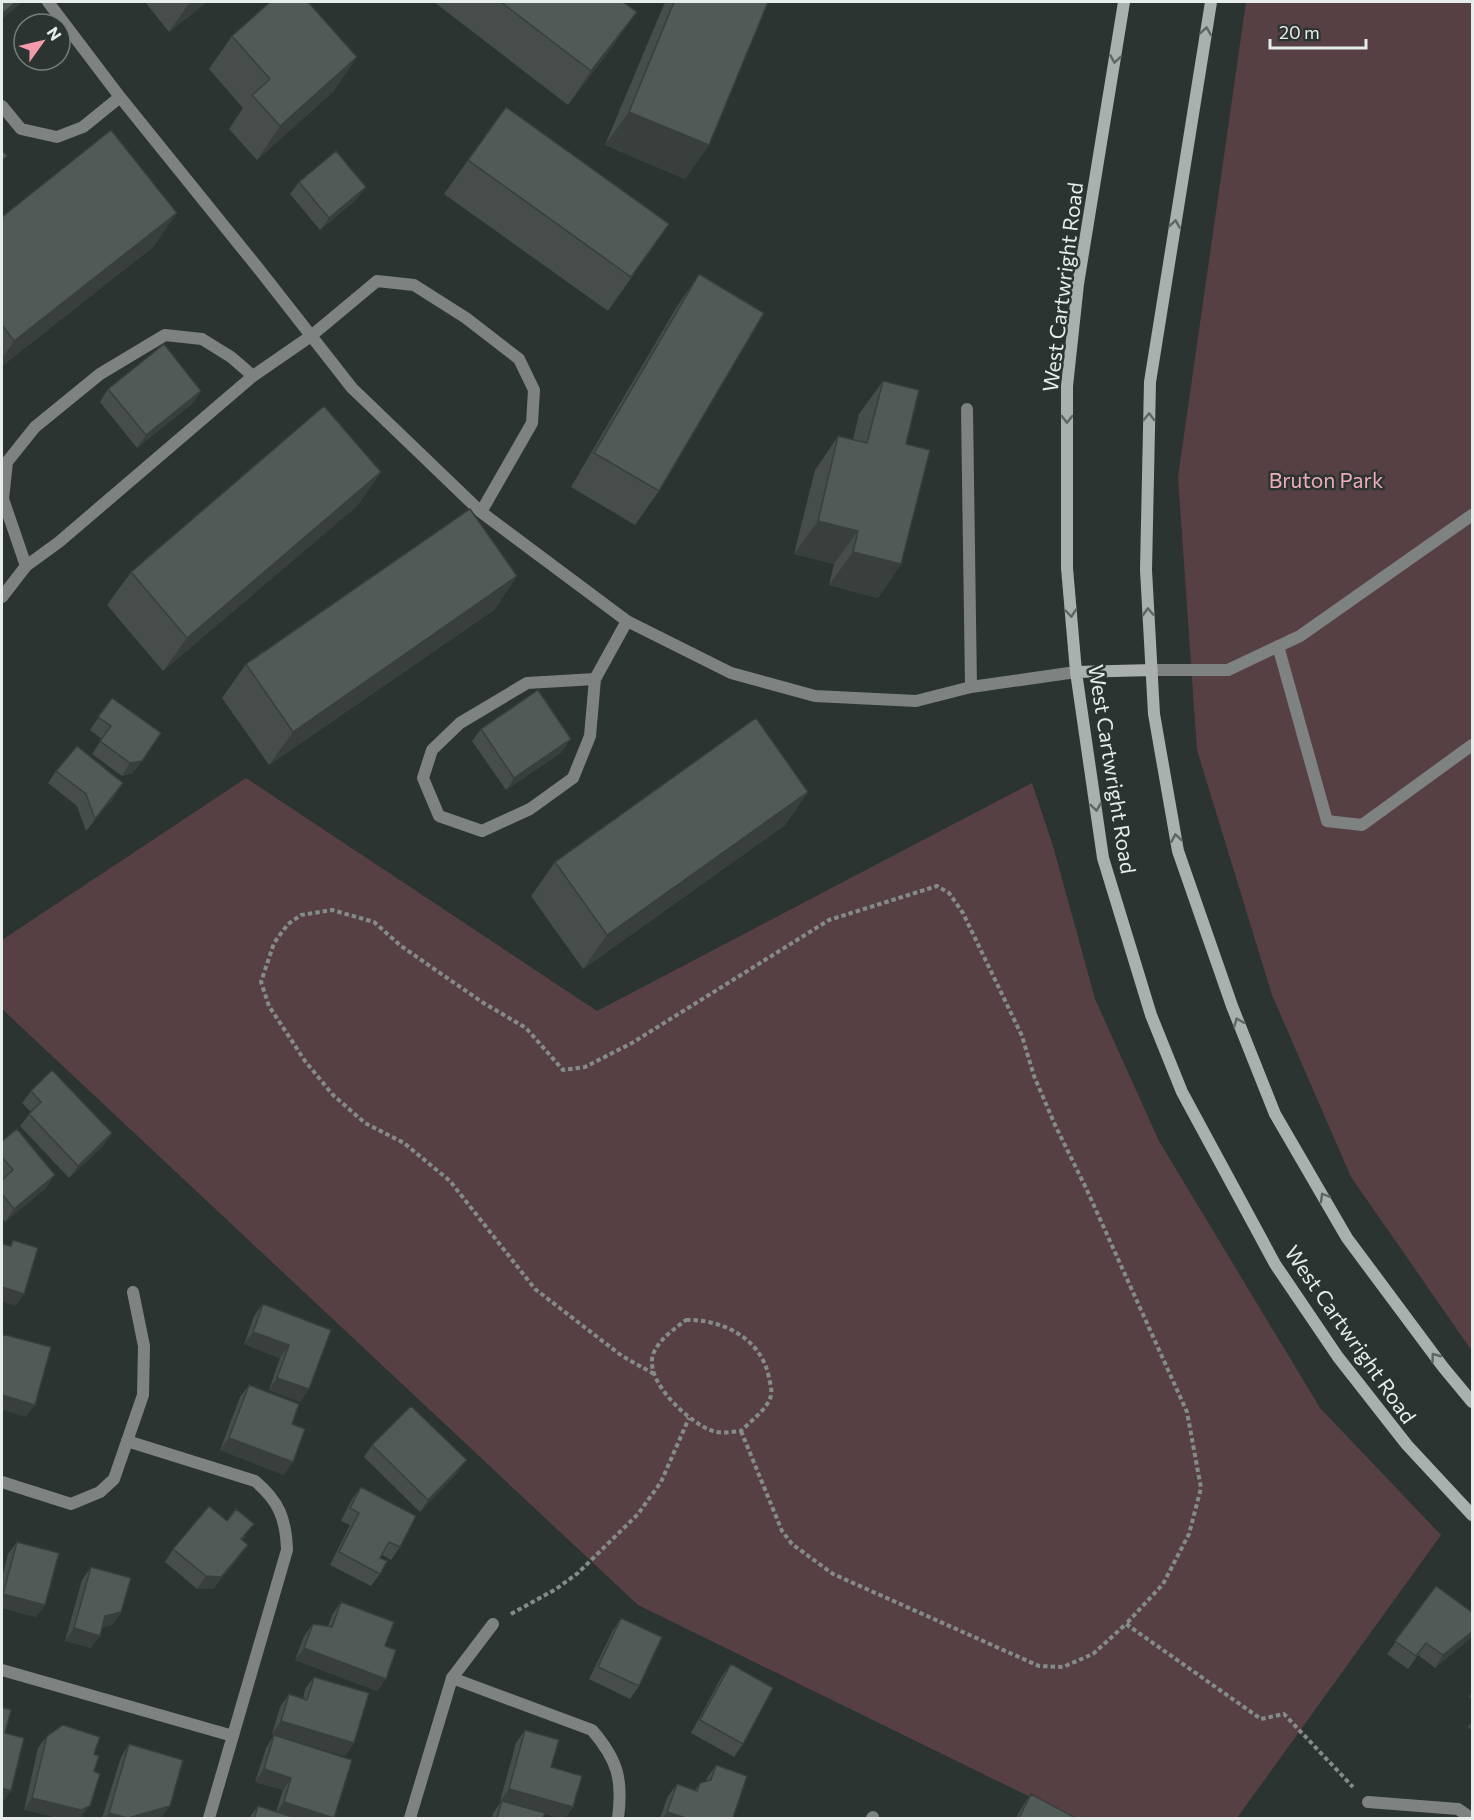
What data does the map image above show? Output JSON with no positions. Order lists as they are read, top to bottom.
{
  "streets": {
    "main road": ["West Cartwright Road"]
  },
  "parks": ["Bruton Park"],
  "scale_bar": "20 m",
  "north": "top right"
}
